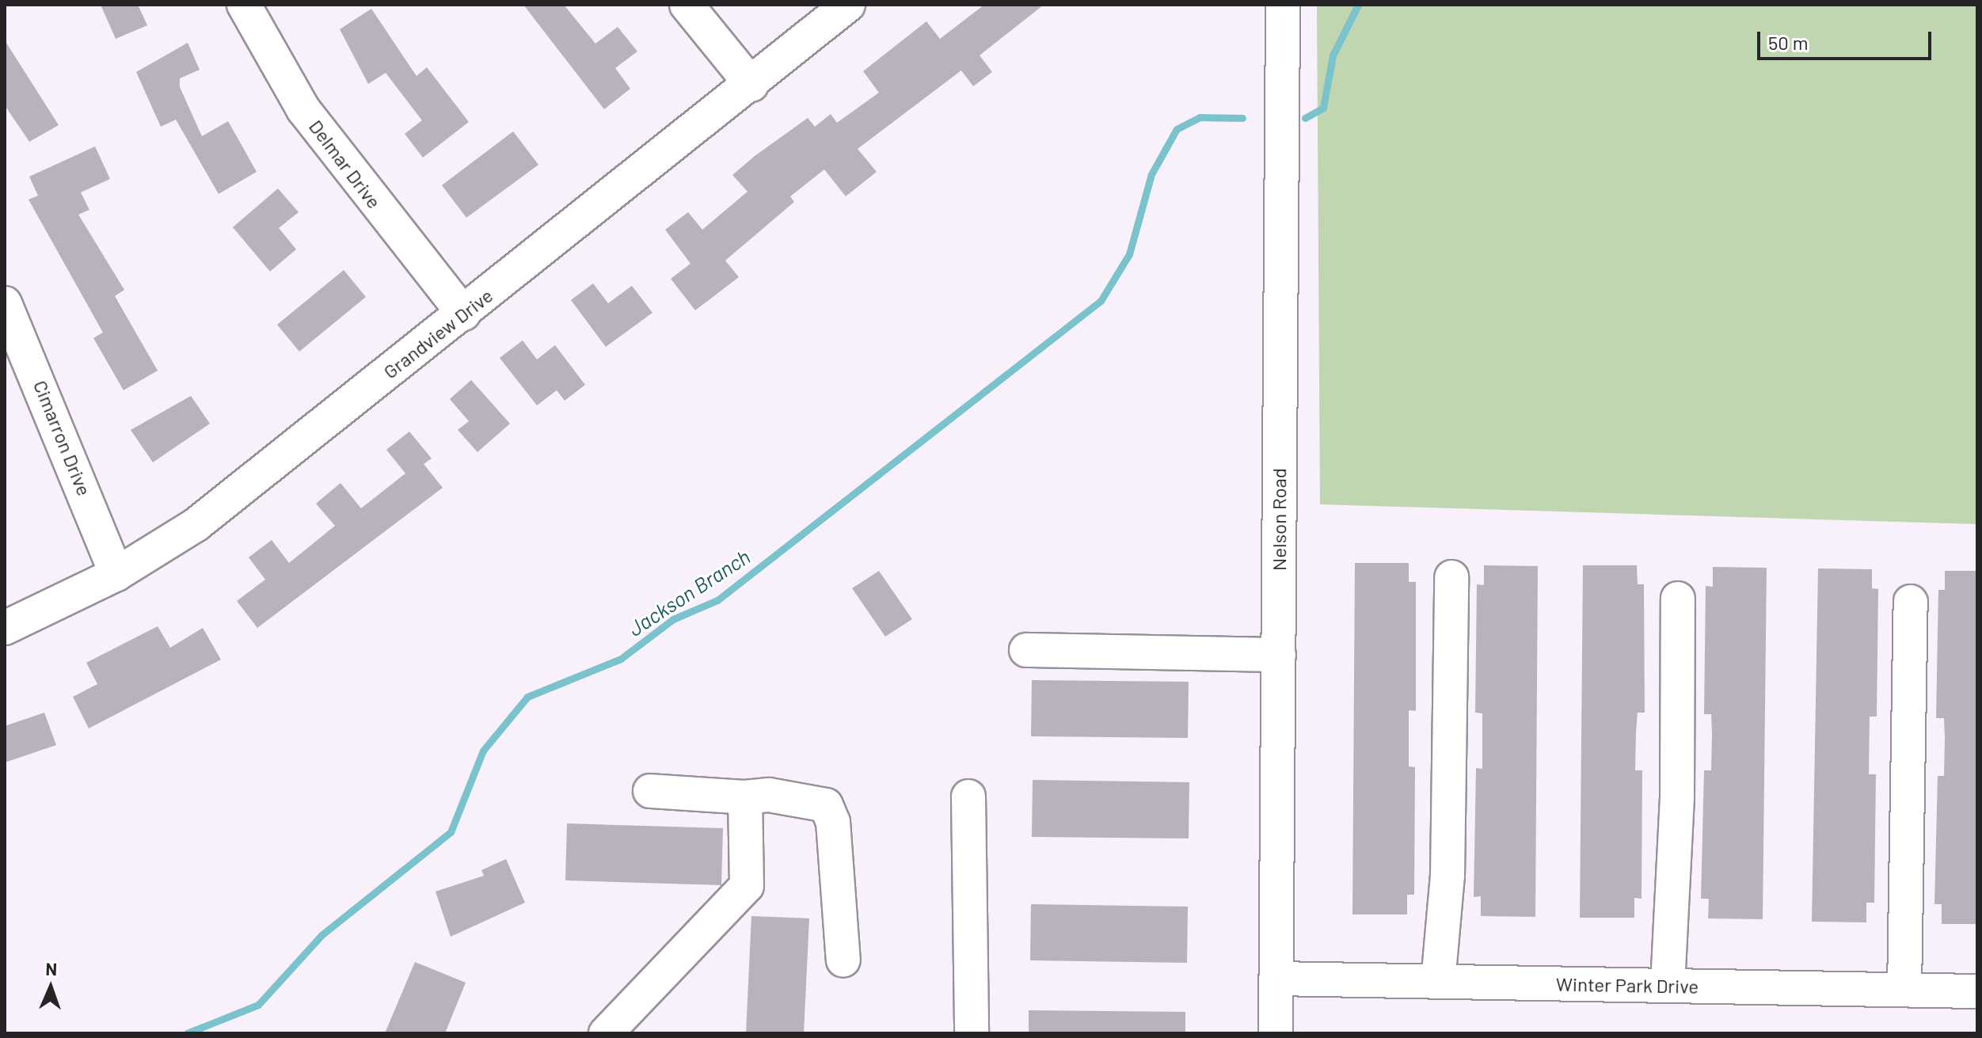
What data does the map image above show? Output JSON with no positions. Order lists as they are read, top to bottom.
{
  "streets": {
    "street": [
      "Delmar Drive",
      "Grandview Drive",
      "Cimarron Drive",
      "Nelson Road",
      "Winter Park Drive"
    ]
  },
  "crossings": [
    ["Delmar Drive", "Grandview Drive"],
    ["Grandview Drive", "Cimarron Drive"],
    ["Nelson Road", "Winter Park Drive"]
  ],
  "water": ["Jackson Branch"],
  "scale_bar": "50 m",
  "north": "top"
}
